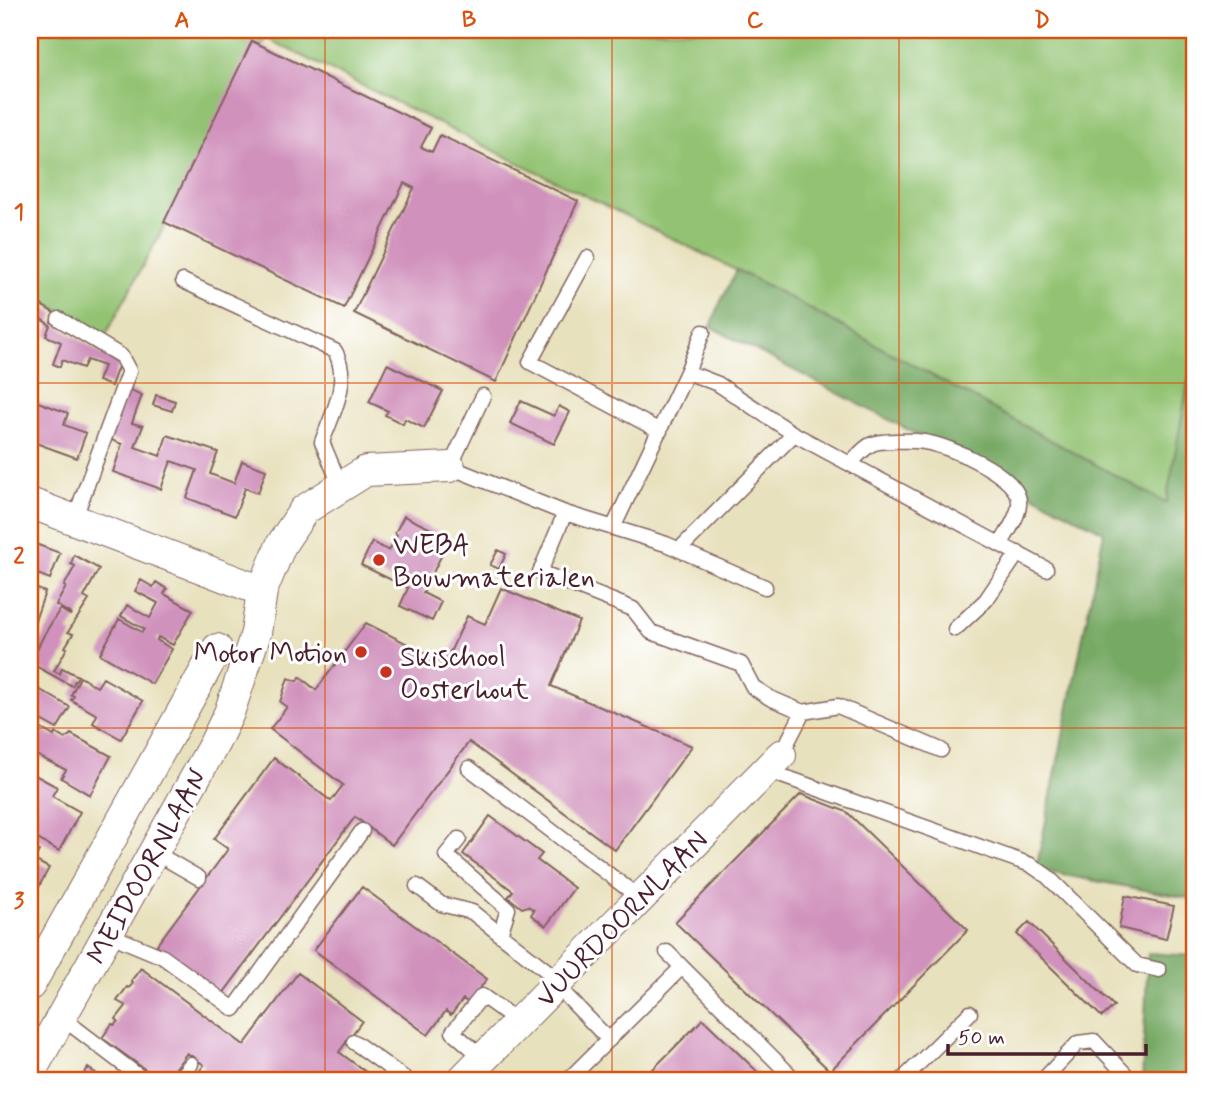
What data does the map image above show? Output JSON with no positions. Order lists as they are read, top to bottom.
{
  "streets": {
    "street": ["MEIDOORNLAAN", "VUURDOORNLAAN"]
  },
  "places": ["WEBA Bouwmaterialen", "Motor Motion", "Skischool Oosterhout"],
  "scale_bar": "50 m",
  "grid": {
    "columns": [
      "A",
      "B",
      "C",
      "D"
    ],
    "rows": ["1", "2", "3"]
  }
}
